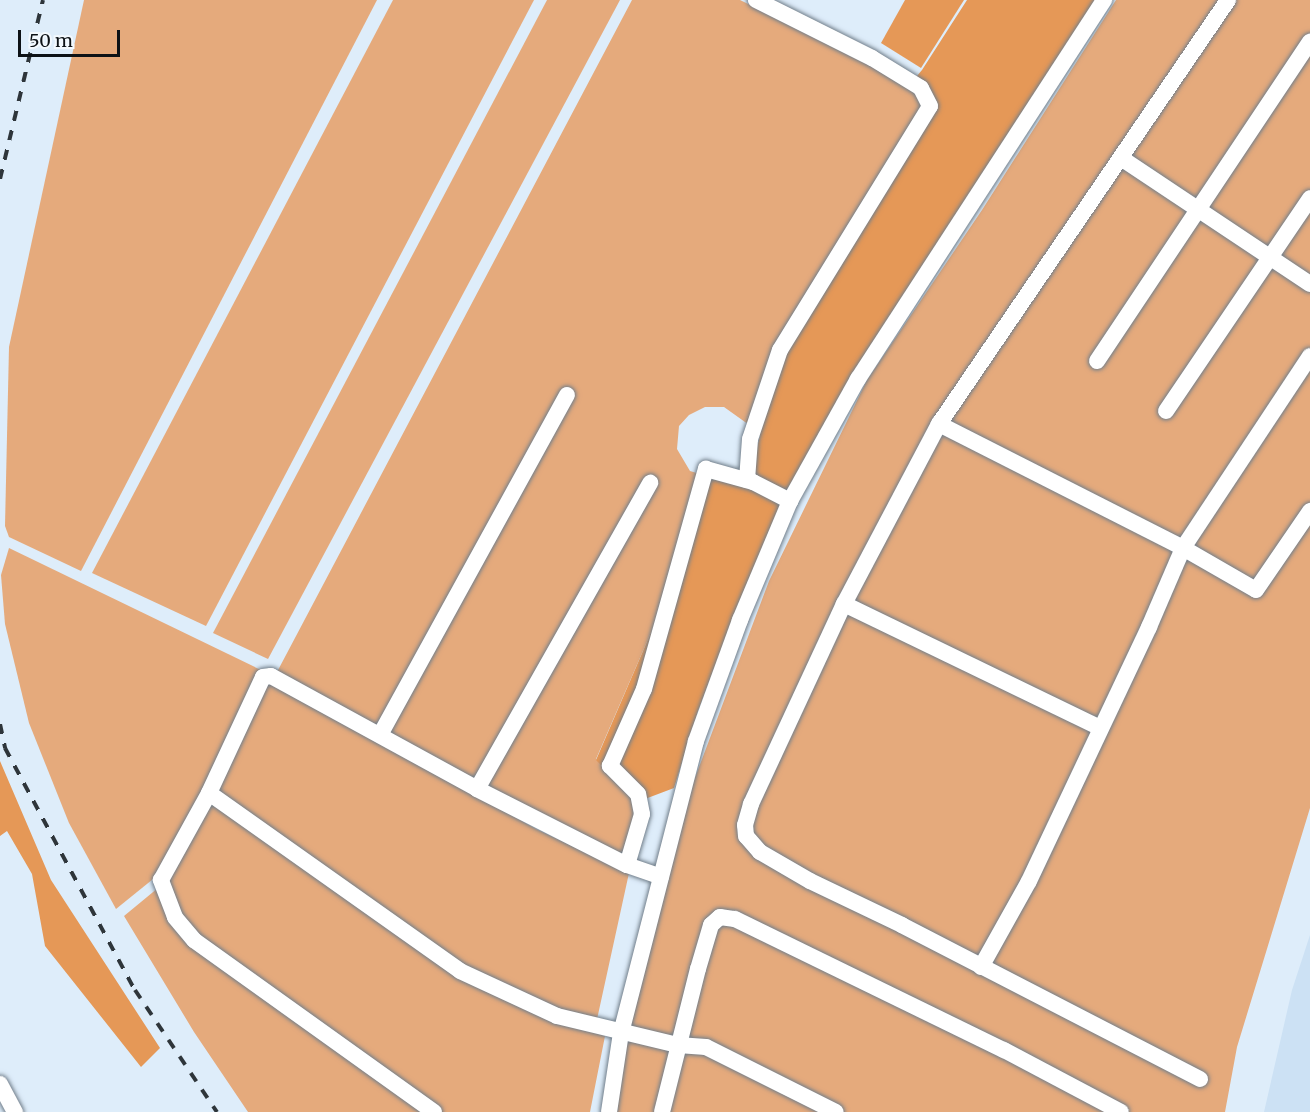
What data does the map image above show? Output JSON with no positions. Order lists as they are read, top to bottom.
{
  "scale_bar": "50 m"
}
